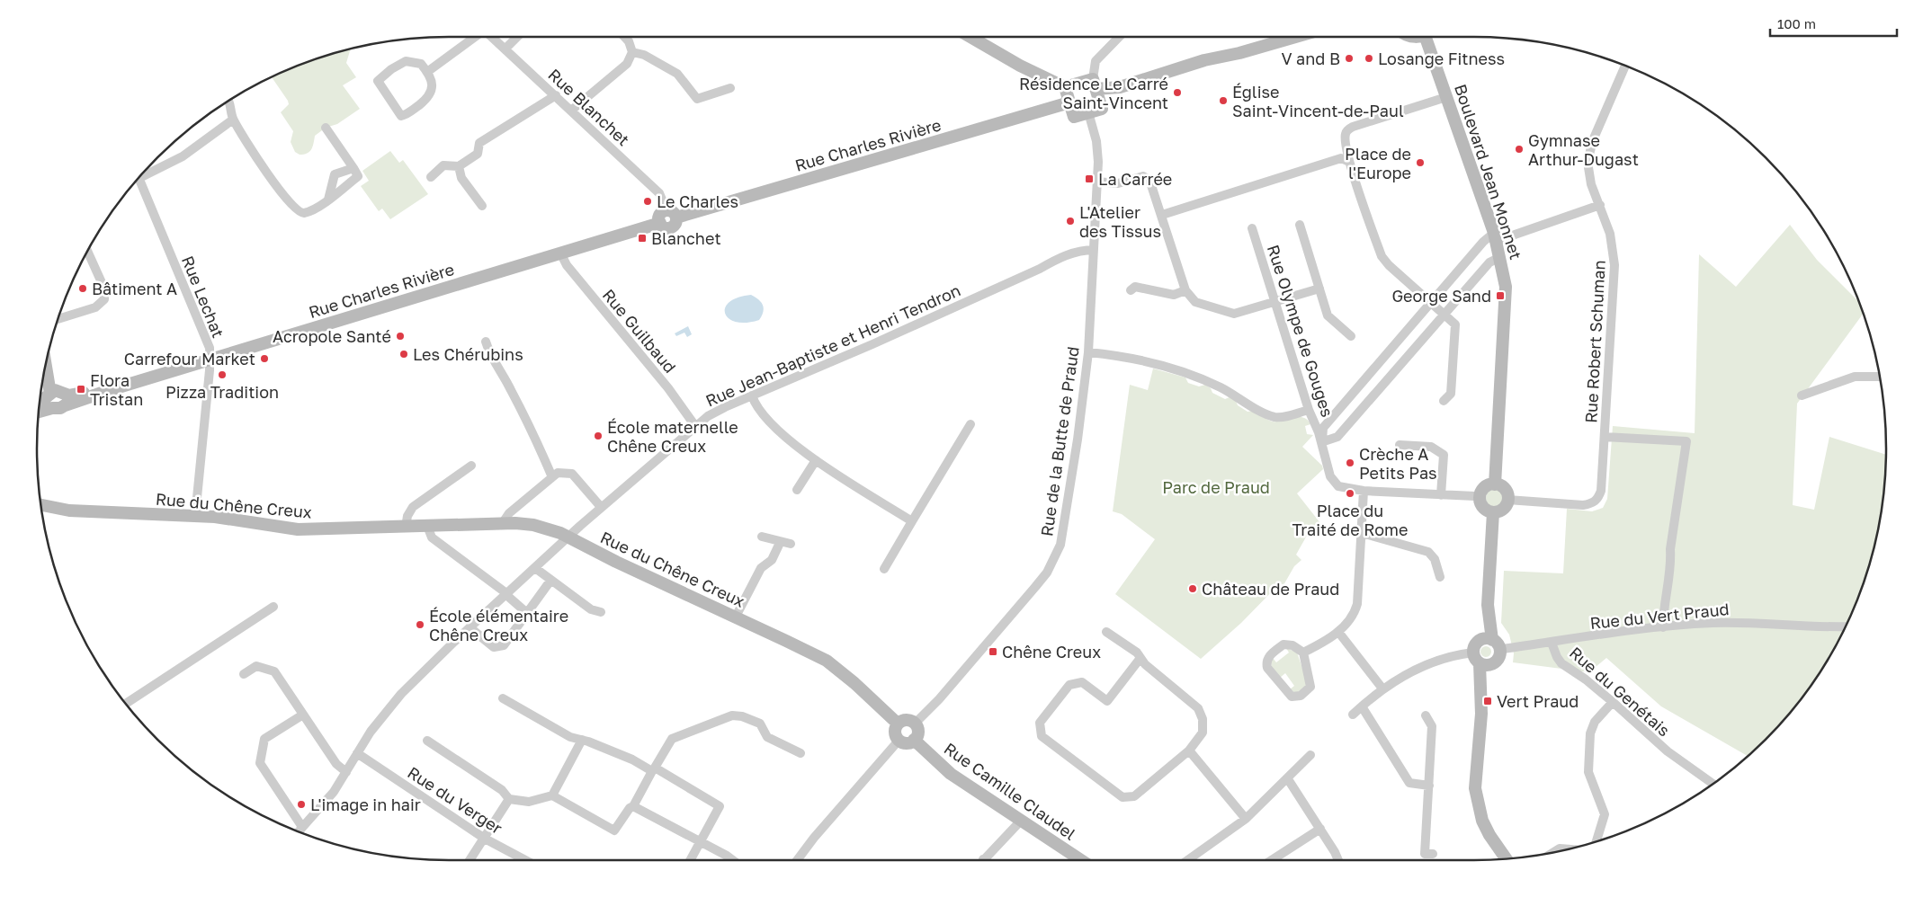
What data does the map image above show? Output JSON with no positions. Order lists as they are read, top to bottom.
{
  "streets": {
    "street": [
      "Rue Blanchet",
      "Rue Charles Rivière",
      "Boulevard Jean Monnet",
      "Rue Lechat",
      "Rue Guilbaud",
      "Rue Olympe de Gouges",
      "Rue Robert Schuman",
      "Rue Jean-Baptiste et Henri Tendron",
      "Rue de la Butte de Praud",
      "Rue du Chêne Creux",
      "Rue du Vert Praud",
      "Rue du Genétais",
      "Rue Camille Claudel",
      "Rue du Verger"
    ]
  },
  "crossings": [
    ["Rue Blanchet", "Rue Charles Rivière"],
    ["Rue Charles Rivière", "Rue Lechat"],
    ["Rue Charles Rivière", "Rue Guilbaud"],
    ["Boulevard Jean Monnet", "Rue Olympe de Gouges"],
    ["Boulevard Jean Monnet", "Rue Robert Schuman"],
    ["Rue Lechat", "Rue du Chêne Creux"],
    ["Rue Guilbaud", "Rue Jean-Baptiste et Henri Tendron"],
    ["Rue Olympe de Gouges", "Rue Robert Schuman"],
    ["Rue Jean-Baptiste et Henri Tendron", "Rue de la Butte de Praud"],
    ["Rue Jean-Baptiste et Henri Tendron", "Rue du Chêne Creux"],
    ["Rue Jean-Baptiste et Henri Tendron", "Rue du Verger"],
    ["Rue de la Butte de Praud", "Rue du Chêne Creux"],
    ["Rue de la Butte de Praud", "Rue Camille Claudel"],
    ["Rue du Chêne Creux", "Rue Camille Claudel"],
    ["Rue du Vert Praud", "Rue du Genétais"]
  ],
  "parks": ["Parc de Praud"],
  "places": {
    "other": [
      "V and B",
      "Losange Fitness",
      "Résidence Le Carré Saint-Vincent",
      "Église Saint-Vincent-de-Paul",
      "Gymnase Arthur-Dugast",
      "Place de l'Europe",
      "Le Charles",
      "L'Atelier des Tissus",
      "Bâtiment A",
      "Acropole Santé",
      "Les Chérubins",
      "Carrefour Market",
      "Pizza Tradition",
      "École maternelle Chêne Creux",
      "Crèche A Petits Pas",
      "Place du Traité de Rome",
      "Château de Praud",
      "École élémentaire Chêne Creux",
      "L'image in hair"
    ],
    "transit": [
      "La Carrée",
      "Blanchet",
      "George Sand",
      "Flora Tristan",
      "Chêne Creux",
      "Vert Praud"
    ]
  },
  "scale_bar": "100 m"
}
